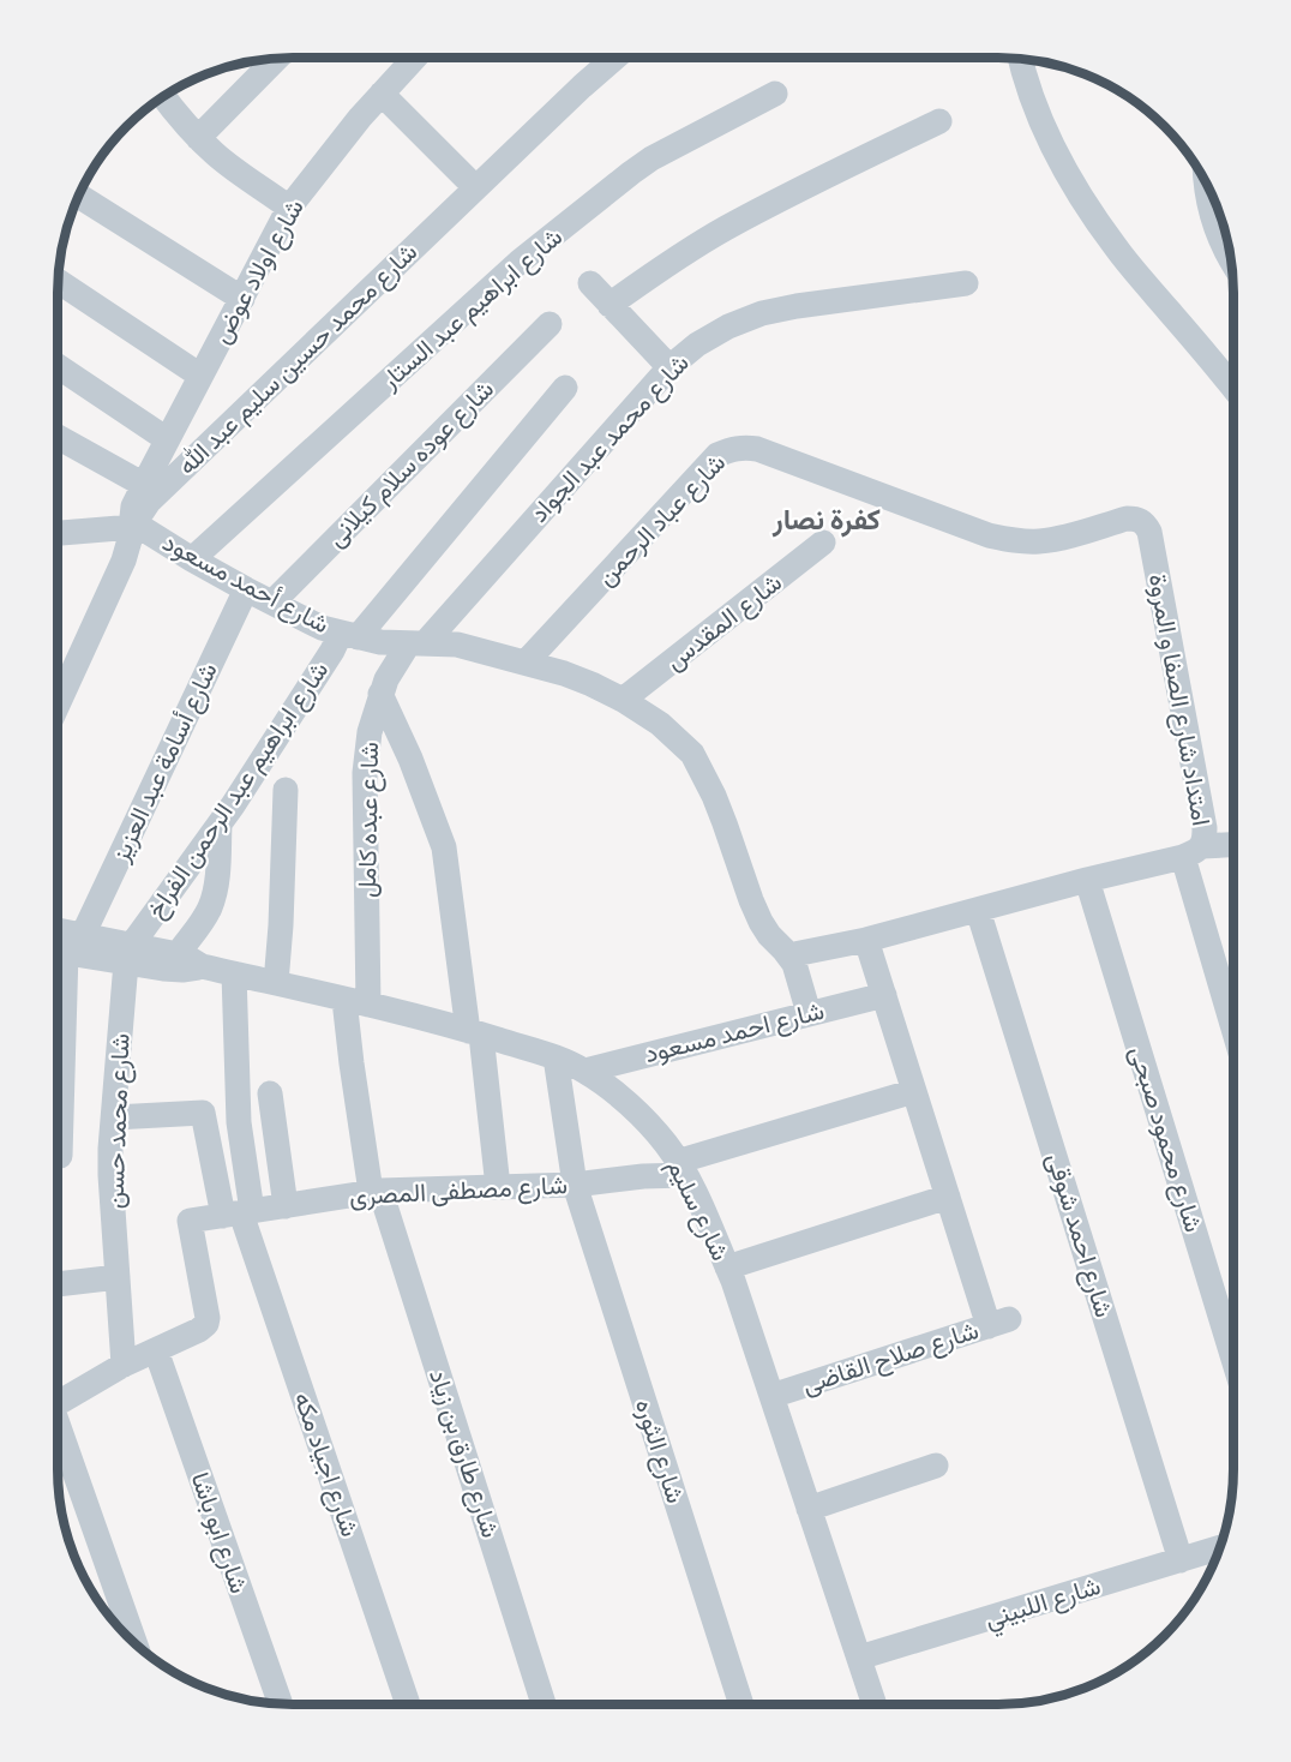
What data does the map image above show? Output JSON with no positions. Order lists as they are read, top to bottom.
{
  "streets": {
    "street": [
      "شارع اولاد عوض",
      "شارع ابراهيم عبد الستار",
      "شارع محمد حسين سليم عبد الله",
      "شارع محمد عبد الجواد",
      "شارع عوده سلام كيلانى",
      "شارع عباد الرحمن",
      "شارع أحمد مسعود",
      "شارع المقدس",
      "امتداد شارع الصفا و المروة",
      "شارع أسامة عبد العزيز",
      "شارع ابراهيم عبد الرحمن الفراخ",
      "شارع عبده كامل",
      "شارع احمد مسعود",
      "شارع محمد حسن",
      "شارع محمود صبحى",
      "شارع مصطفى المصرى",
      "شارع سليم",
      "شارع احمد شوقى",
      "شارع صلاح القاضى",
      "شارع الثوره",
      "شارع طارق بن زياد",
      "شارع اجياد مكه",
      "شارع ابو باشا",
      "شارع اللبيني"
    ]
  },
  "crossings": [
    ["شارع اولاد عوض", "شارع محمد حسين سليم عبد الله"],
    ["شارع اولاد عوض", "شارع أحمد مسعود"],
    ["شارع ابراهيم عبد الستار", "شارع أحمد مسعود"],
    ["شارع محمد حسين سليم عبد الله", "شارع أحمد مسعود"],
    ["شارع محمد عبد الجواد", "شارع أحمد مسعود"],
    ["شارع محمد عبد الجواد", "شارع عبده كامل"],
    ["شارع عوده سلام كيلانى", "شارع أحمد مسعود"],
    ["شارع عباد الرحمن", "شارع أحمد مسعود"],
    ["شارع عباد الرحمن", "امتداد شارع الصفا و المروة"],
    ["شارع أحمد مسعود", "شارع المقدس"],
    ["شارع أحمد مسعود", "شارع أسامة عبد العزيز"],
    ["شارع أحمد مسعود", "شارع ابراهيم عبد الرحمن الفراخ"],
    ["شارع أحمد مسعود", "شارع عبده كامل"],
    ["شارع أحمد مسعود", "شارع احمد مسعود"],
    ["شارع أسامة عبد العزيز", "شارع سليم"],
    ["شارع ابراهيم عبد الرحمن الفراخ", "شارع محمد حسن"],
    ["شارع ابراهيم عبد الرحمن الفراخ", "شارع سليم"],
    ["شارع عبده كامل", "شارع مصطفى المصرى"],
    ["شارع عبده كامل", "شارع سليم"],
    ["شارع عبده كامل", "شارع طارق بن زياد"],
    ["شارع احمد مسعود", "شارع سليم"],
    ["شارع محمد حسن", "شارع سليم"],
    ["شارع مصطفى المصرى", "شارع سليم"],
    ["شارع مصطفى المصرى", "شارع الثوره"],
    ["شارع مصطفى المصرى", "شارع طارق بن زياد"],
    ["شارع مصطفى المصرى", "شارع اجياد مكه"],
    ["شارع مصطفى المصرى", "شارع ابو باشا"],
    ["شارع سليم", "شارع صلاح القاضى"],
    ["شارع سليم", "شارع الثوره"],
    ["شارع سليم", "شارع اللبيني"],
    ["شارع احمد شوقى", "شارع اللبيني"]
  ],
  "districts": ["كفرة نصار"]
}
